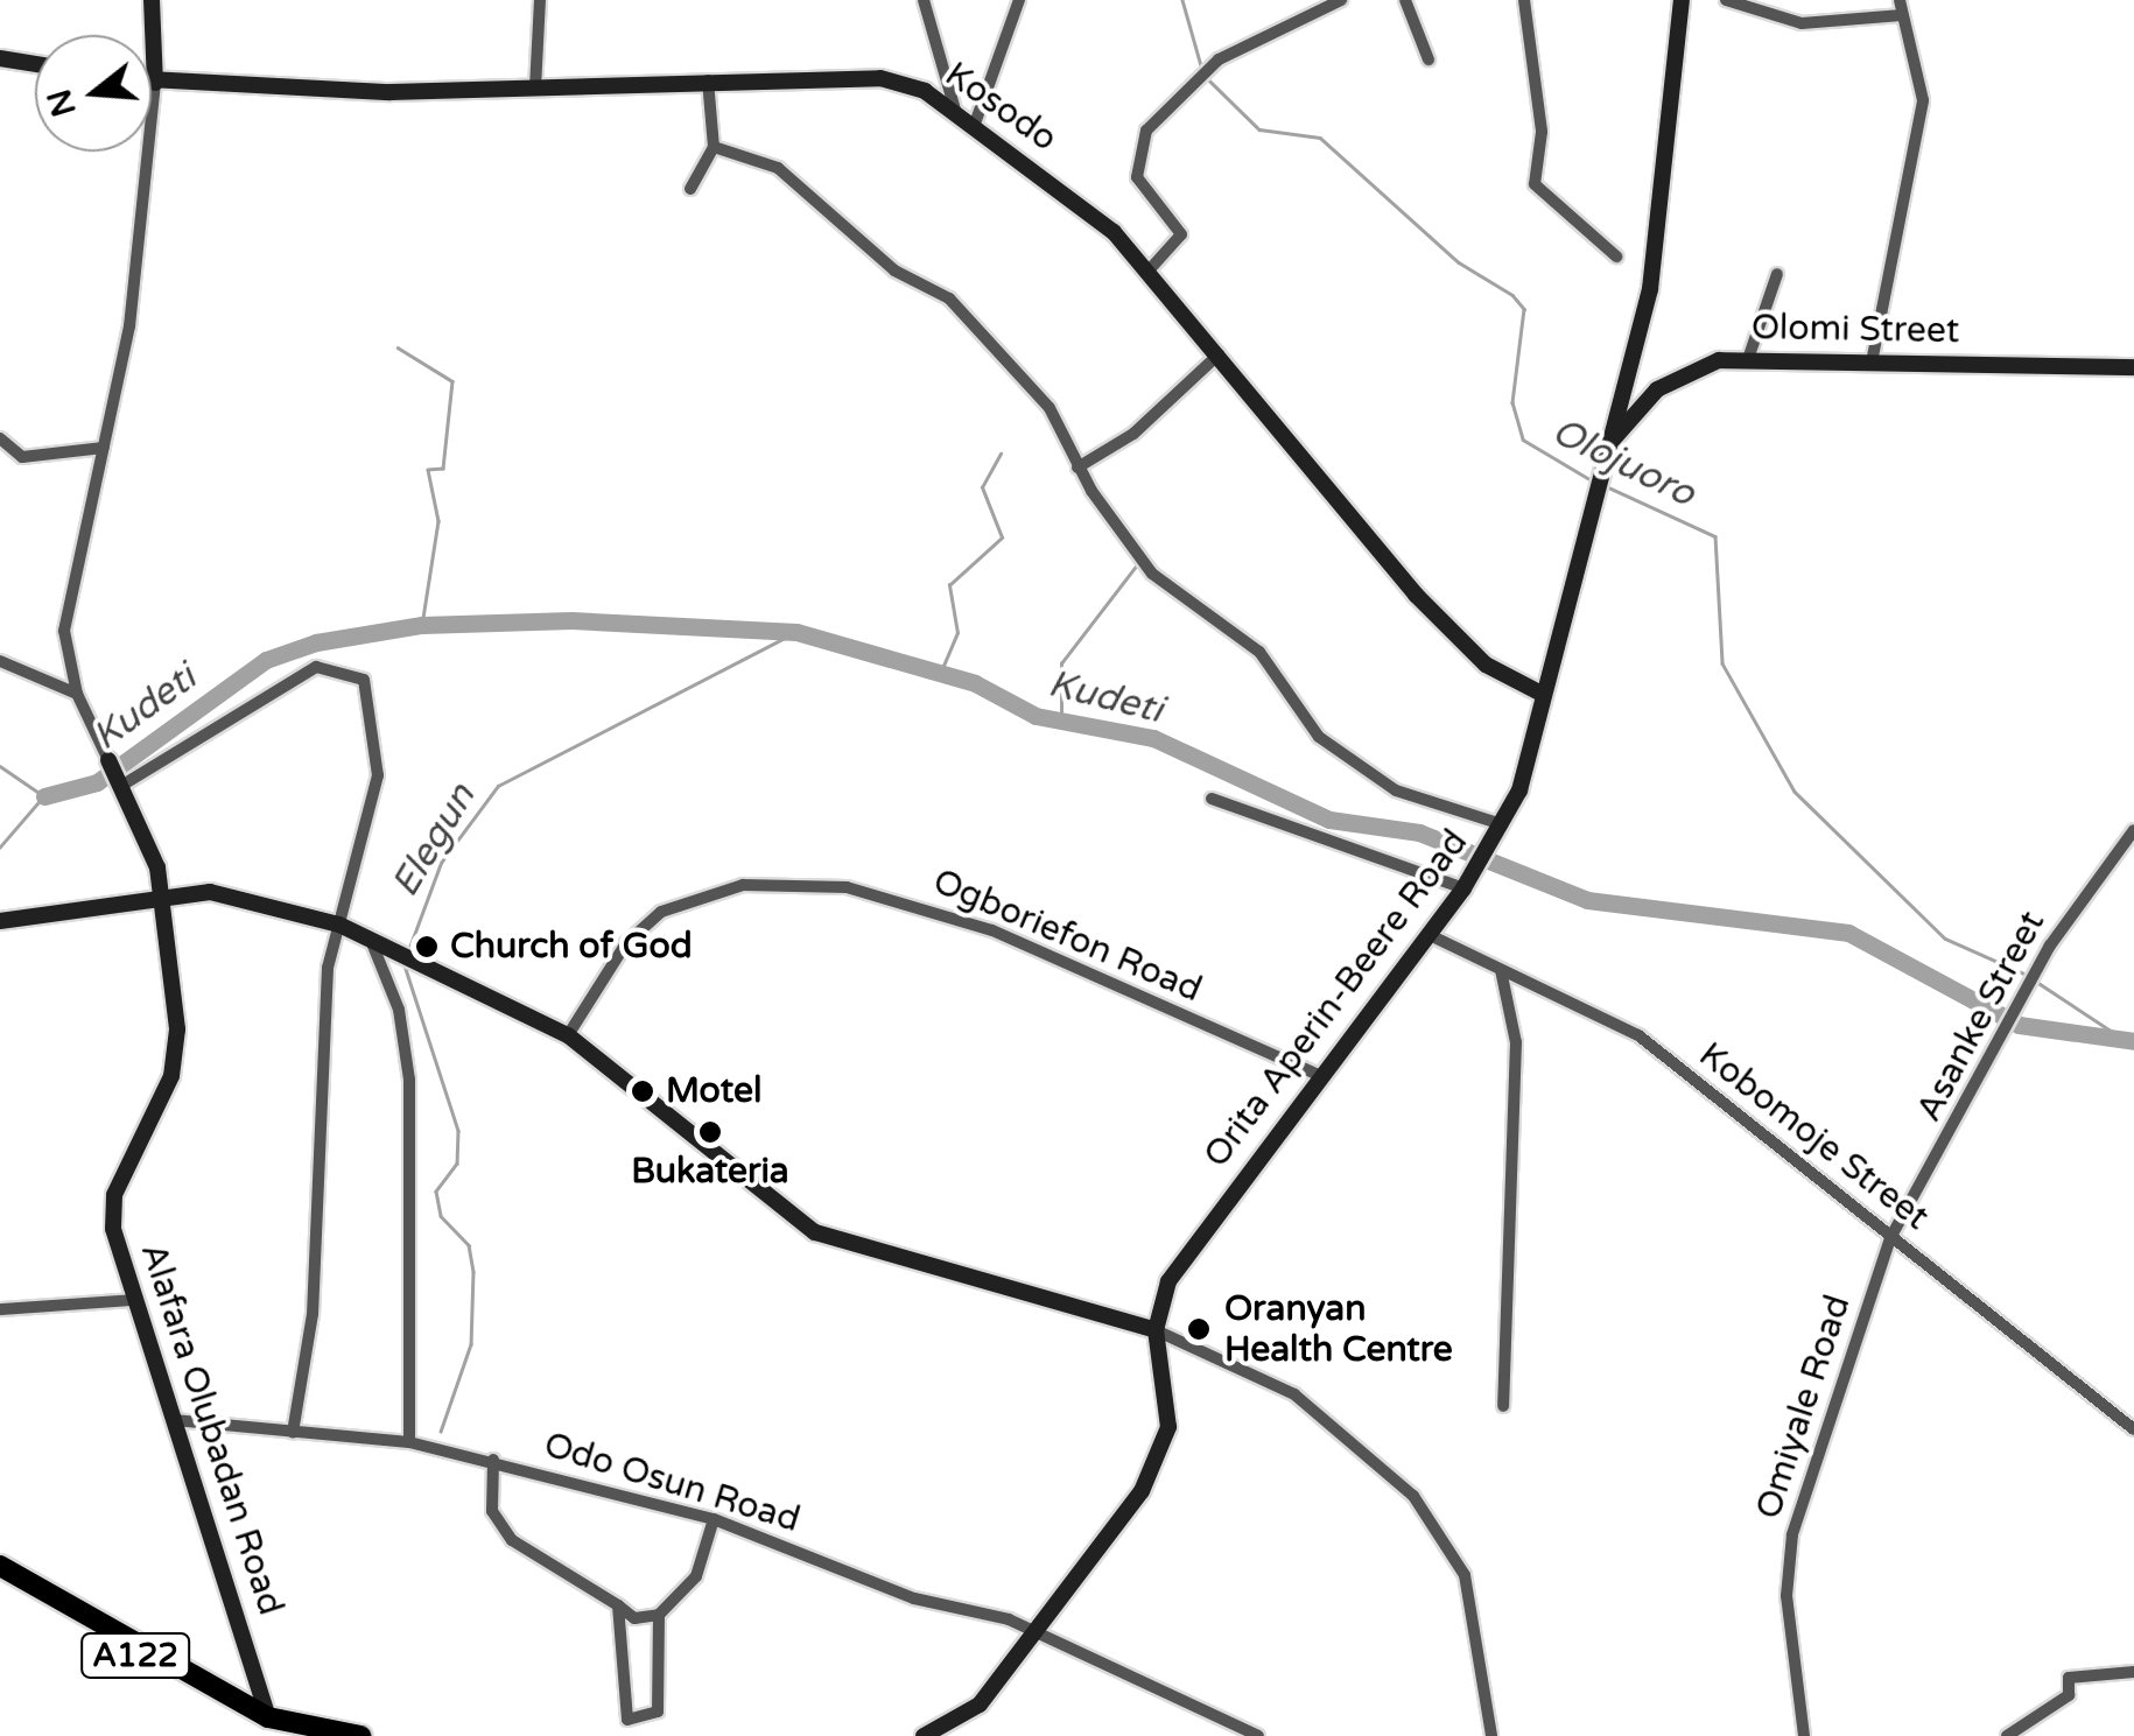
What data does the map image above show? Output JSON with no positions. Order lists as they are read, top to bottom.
{
  "streets": {
    "highway": ["A122"],
    "main road": [
      "Kosodo",
      "Olomi Street",
      "Orita Aperin-Beere Road",
      "Alafara Olubadan Road"
    ],
    "street": [
      "Ogboriefon Road",
      "Asanke Street",
      "Kobomoje Street",
      "Omiyale Road",
      "Odo Osun Road"
    ]
  },
  "crossings": [
    ["Kosodo", "Orita Aperin-Beere Road"],
    ["Olomi Street", "Orita Aperin-Beere Road"],
    ["Ogboriefon Road", "Orita Aperin-Beere Road"],
    ["Orita Aperin-Beere Road", "Kobomoje Street"],
    ["Orita Aperin-Beere Road", "Odo Osun Road"],
    ["Asanke Street", "Kobomoje Street"],
    ["Asanke Street", "Omiyale Road"],
    ["Kobomoje Street", "Omiyale Road"],
    ["Alafara Olubadan Road", "Odo Osun Road"],
    ["Alafara Olubadan Road", "A122"]
  ],
  "water": ["Olojuoro", "Kudeti", "Elegun"],
  "places": [
    "Church of God",
    "Motel",
    "Bukateria",
    "Oranyan Health Centre"
  ],
  "north": "left"
}
